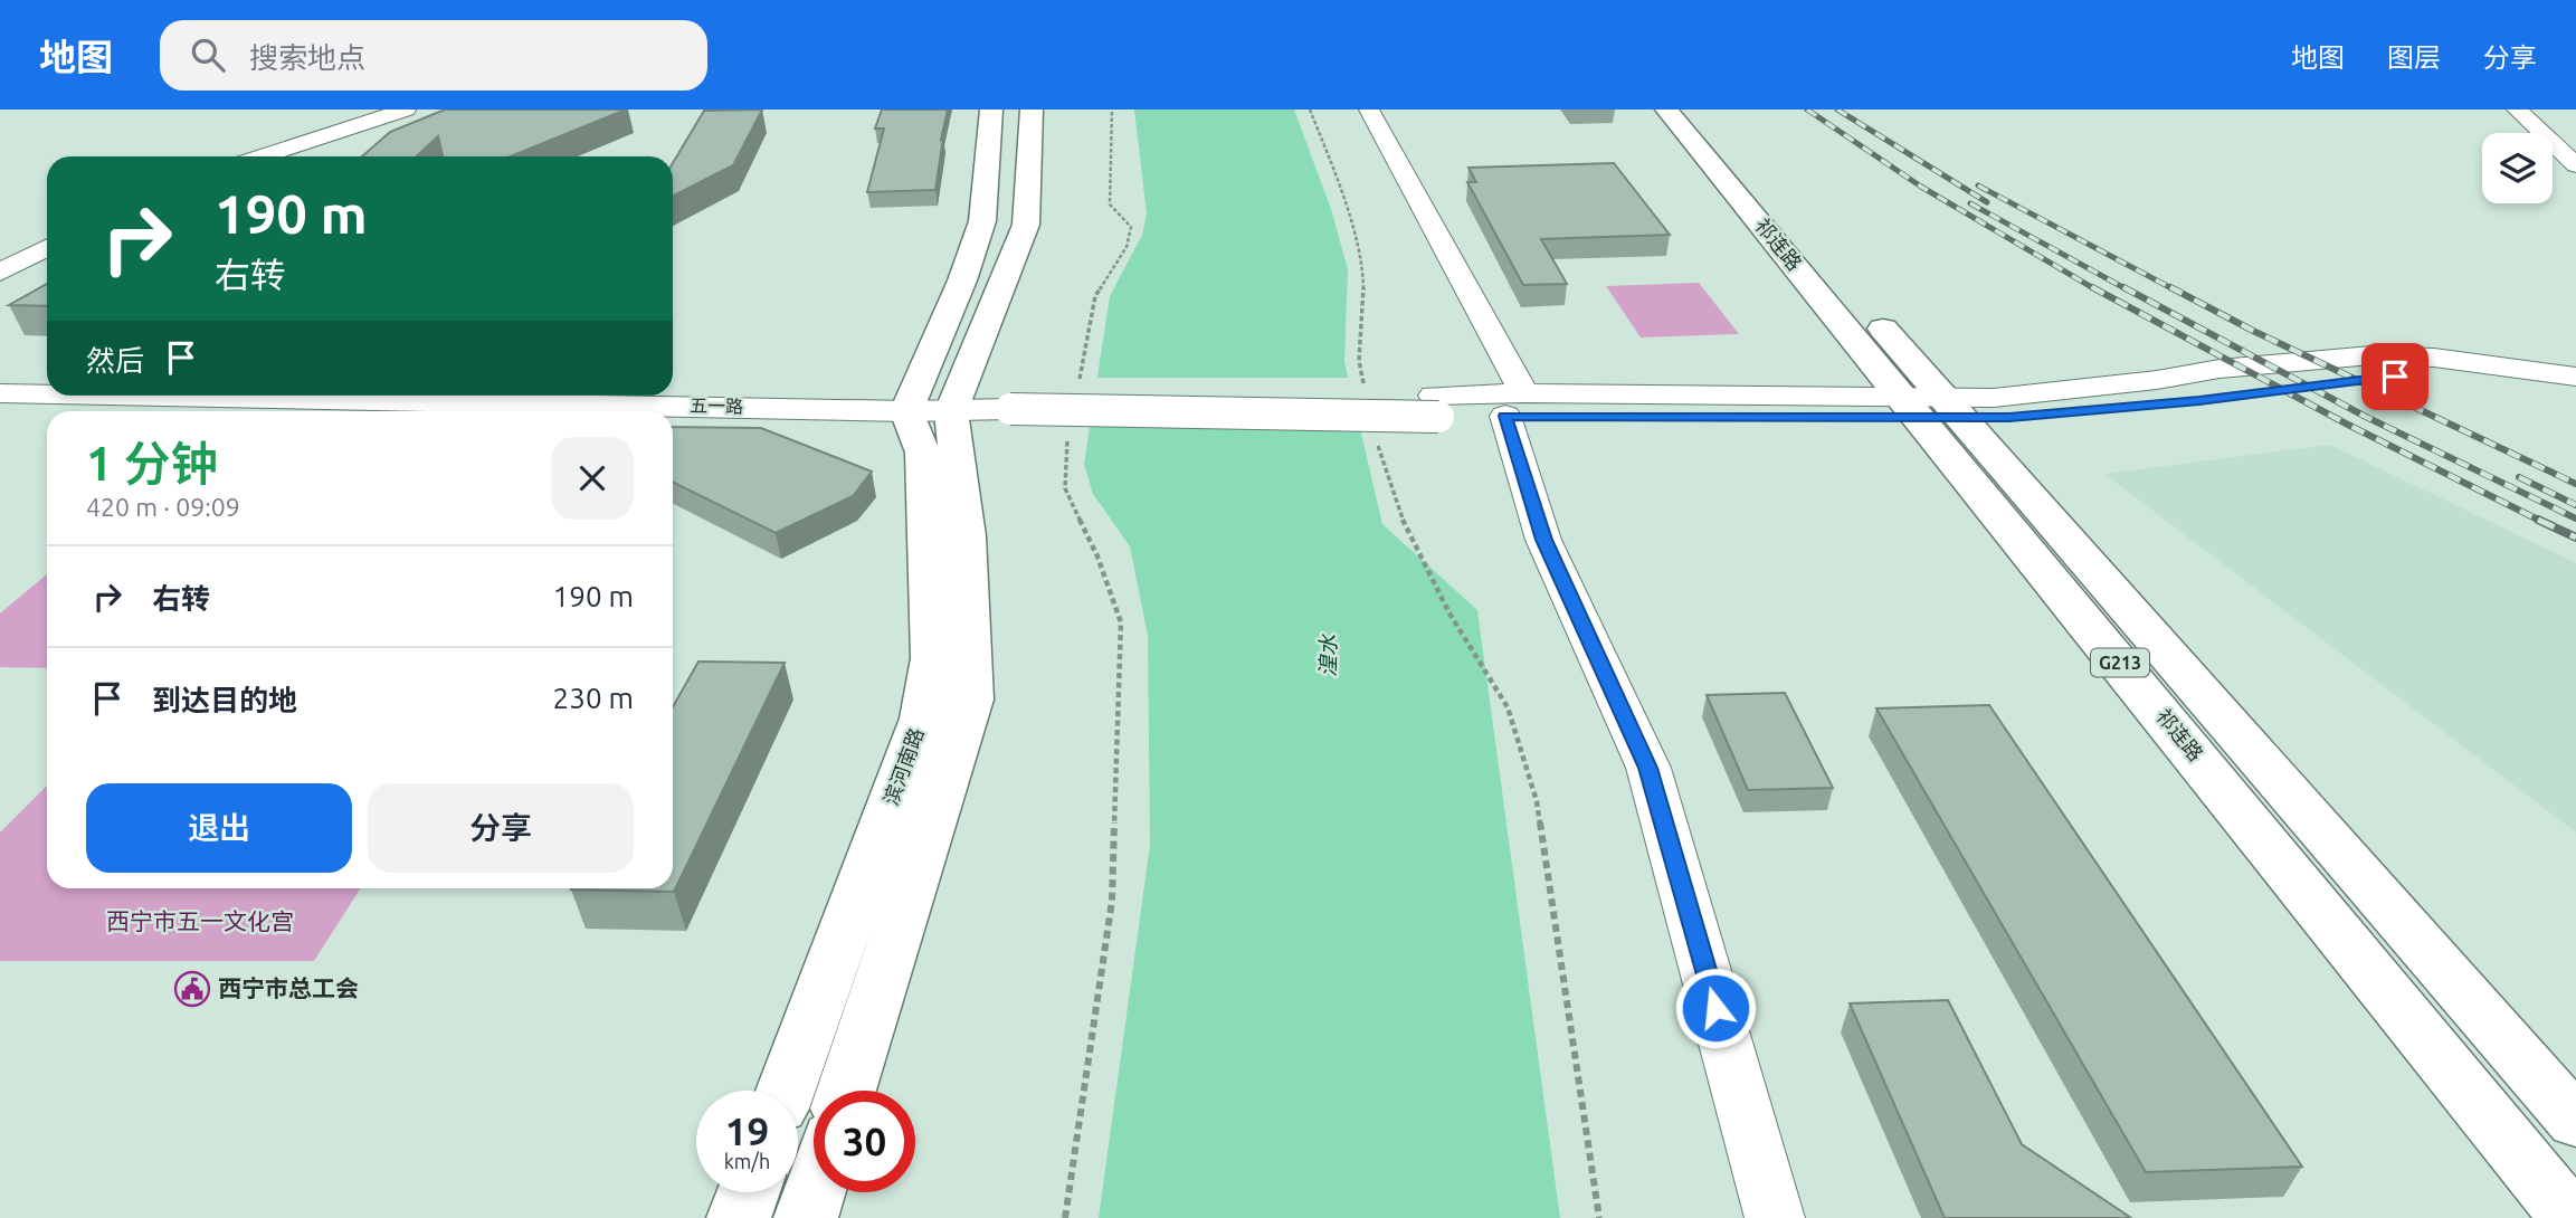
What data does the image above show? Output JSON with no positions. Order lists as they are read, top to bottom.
{
  "streets": {
    "main road": ["祁连路", "G213", "滨河南路"],
    "street": ["五一路"]
  },
  "crossings": [
    ["五一路", "滨河南路"]
  ],
  "water": ["湟水"],
  "parks": ["西宁市五一文化宫"],
  "places": {
    "public building": ["西宁市总工会"]
  },
  "page": {
    "header": "地图",
    "search": "搜索地点",
    "nav": ["地图", "图层", "分享"],
    "turn": ["190 m", "右转"],
    "then": "然后",
    "heading": ["1 分钟", "420 m · 09:09"],
    "list": [
      {
        "name": "右转",
        "value": "190 m"
      },
      {
        "name": "到达目的地",
        "value": "230 m"
      }
    ],
    "buttons": ["退出", "分享"],
    "speed": "19 km/h",
    "limit": "30"
  }
}
